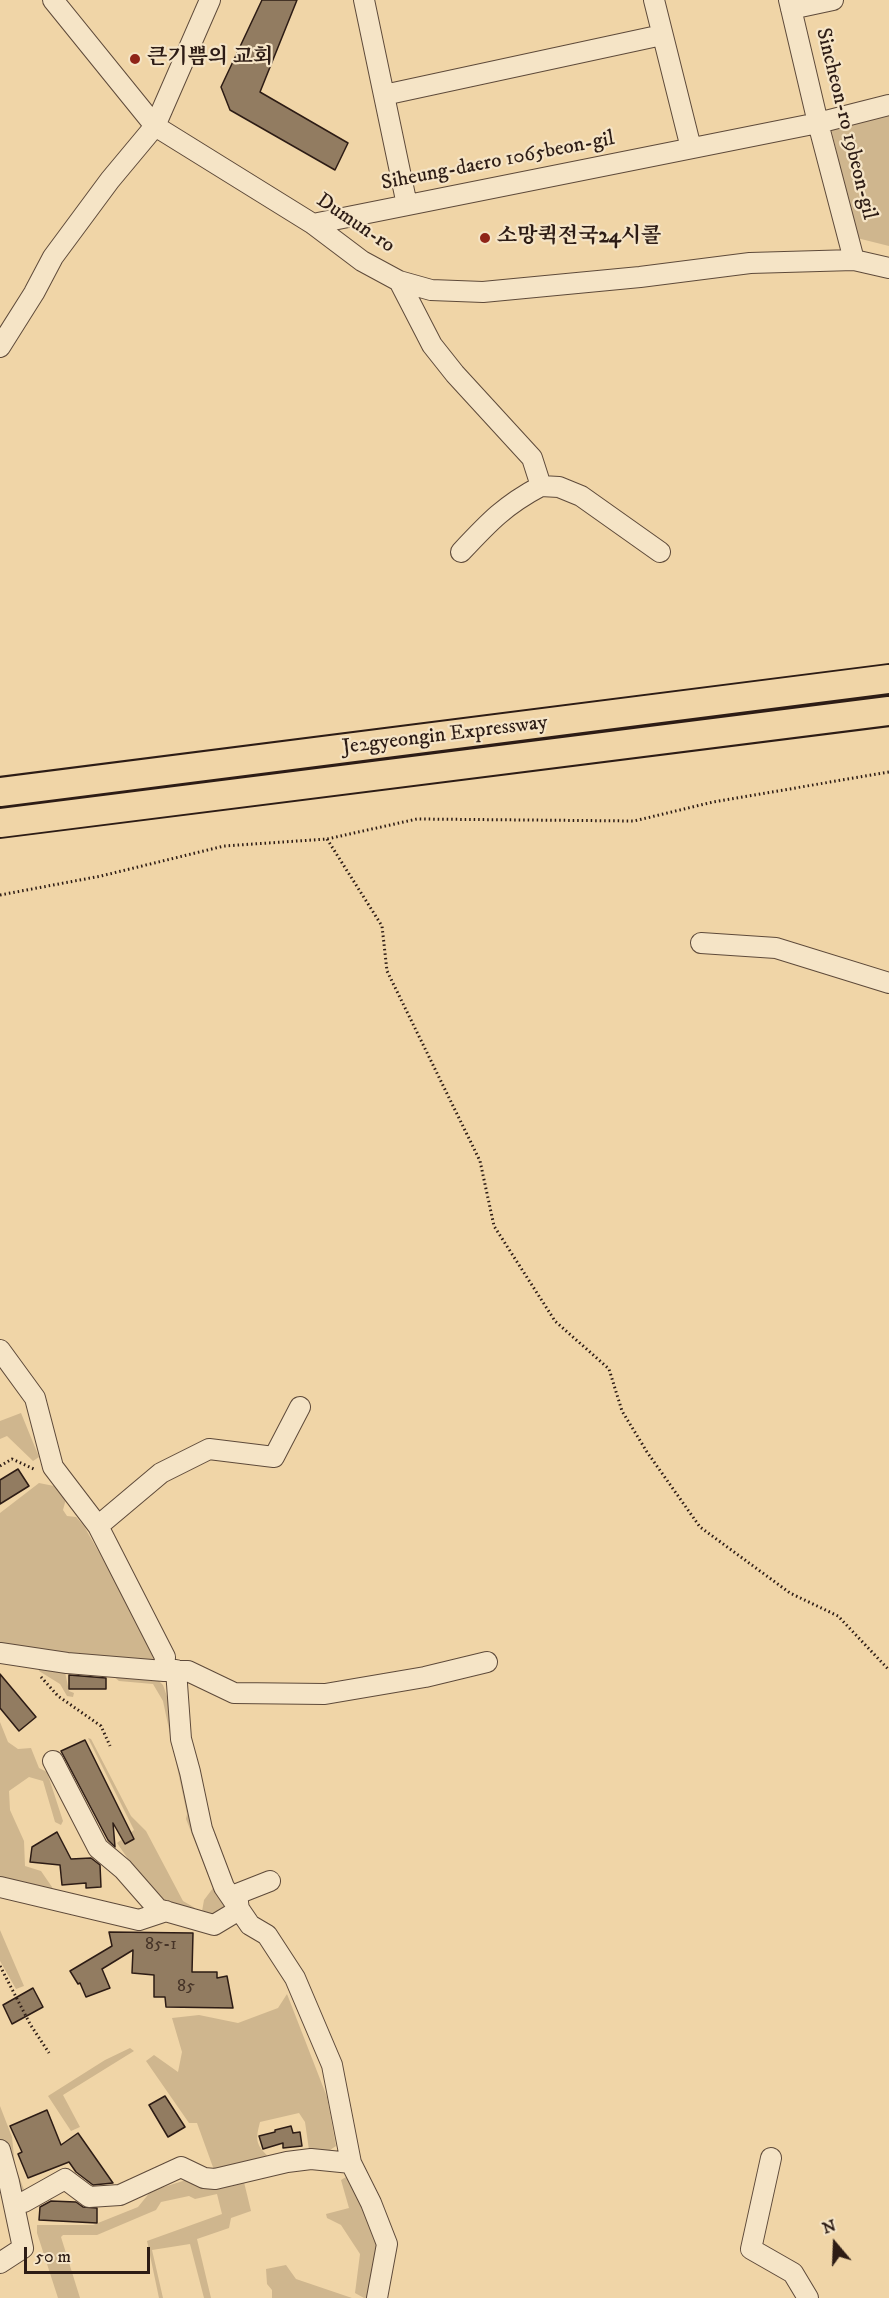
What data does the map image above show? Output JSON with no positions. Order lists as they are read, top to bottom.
{
  "streets": {
    "highway": ["Je2gyeongin Expressway"],
    "street": ["Sincheon-ro 19beon-gil", "Siheung-daero 1065beon-gil", "Dumun-ro"]
  },
  "crossings": [
    ["Sincheon-ro 19beon-gil", "Siheung-daero 1065beon-gil"],
    ["Sincheon-ro 19beon-gil", "Dumun-ro"],
    ["Siheung-daero 1065beon-gil", "Dumun-ro"]
  ],
  "places": ["큰기쁨의 교회", "소망퀵전국24시콜"],
  "house_numbers": ["85-1", "85"],
  "scale_bar": "50 m",
  "north": "top"
}
